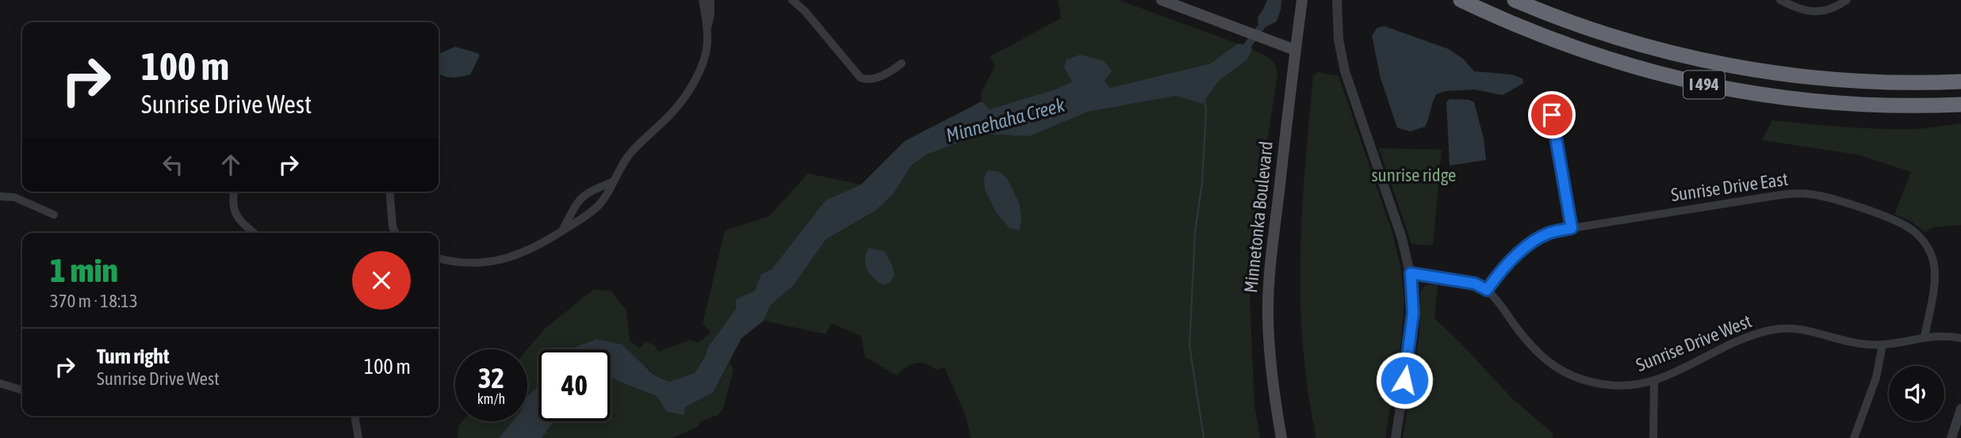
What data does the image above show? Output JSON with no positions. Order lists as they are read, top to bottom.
{
  "streets": {
    "highway": ["I 494"],
    "main road": ["Minnetonka Boulevard"],
    "street": ["Sunrise Drive East", "Sunrise Drive West"]
  },
  "crossings": [
    ["Sunrise Drive East", "Sunrise Drive West"]
  ],
  "water": ["Minnehaha Creek"],
  "parks": ["sunrise ridge"],
  "page": {
    "turn": ["100 m", "Sunrise Drive West"],
    "heading": ["1 min", "370 m · 18:13"],
    "list": [
      {
        "name": "Turn right",
        "note": "Sunrise Drive West",
        "value": "100 m"
      }
    ],
    "speed": "32 km/h",
    "limit": "40"
  }
}
